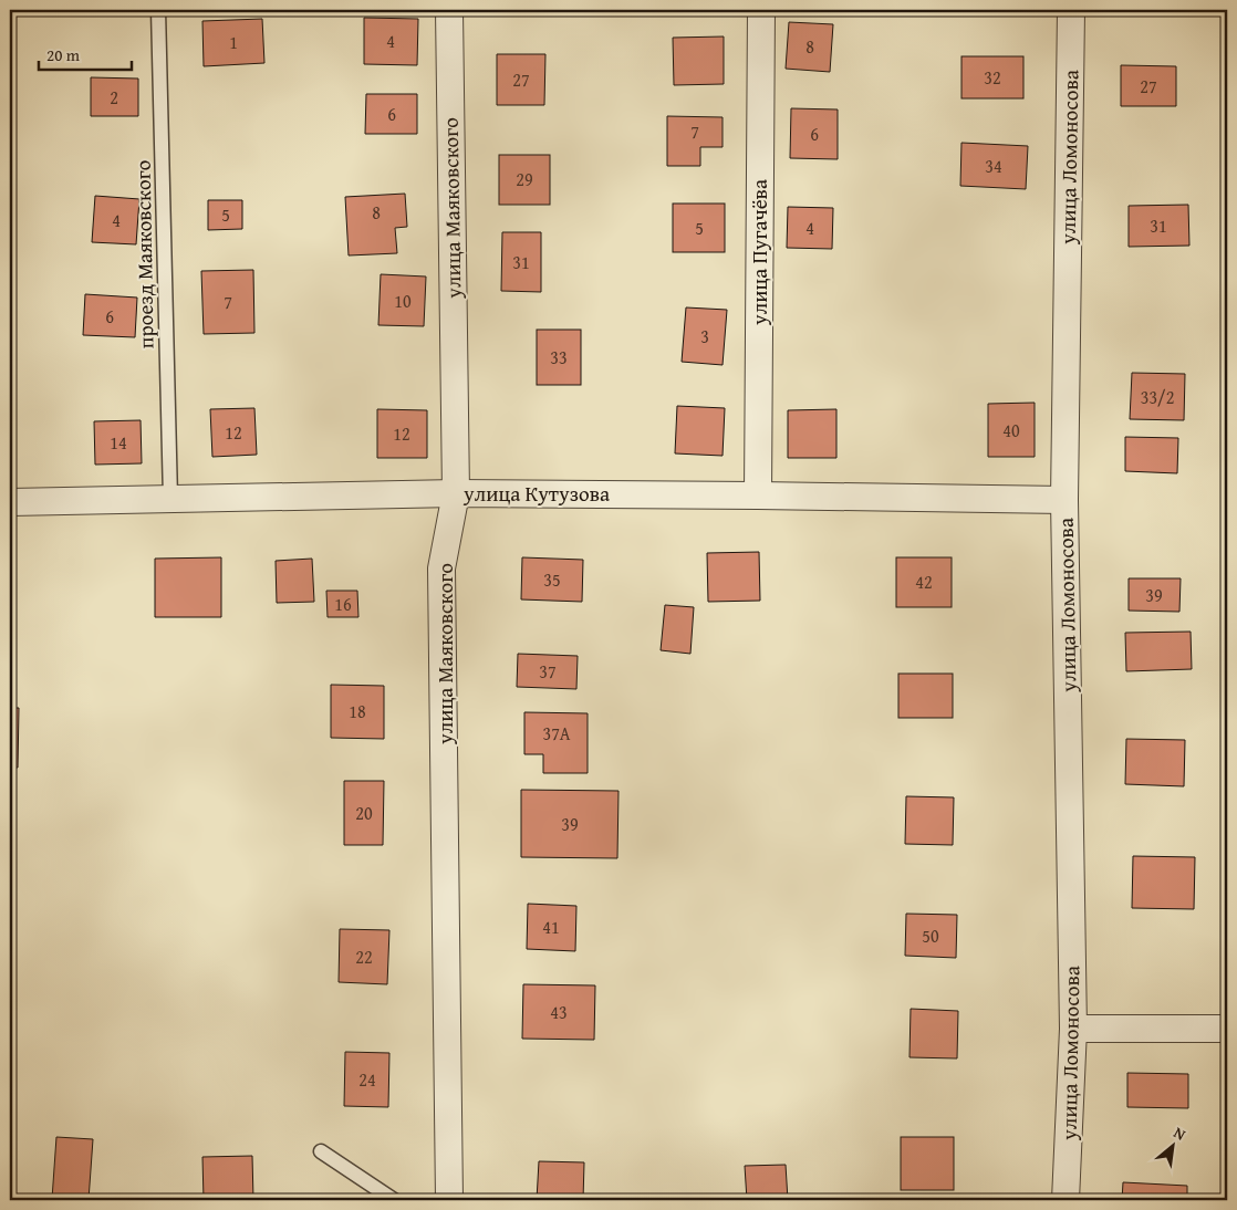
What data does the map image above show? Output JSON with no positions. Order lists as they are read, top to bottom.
{
  "streets": {
    "street": [
      "улица Ломоносова",
      "улица Маяковского",
      "улица Пугачёва",
      "улица Кутузова"
    ],
    "lane": ["проезд Маяковского"]
  },
  "crossings": [
    ["улица Ломоносова", "улица Кутузова"],
    ["улица Маяковского", "улица Кутузова"],
    ["улица Пугачёва", "улица Кутузова"],
    ["проезд Маяковского", "улица Кутузова"]
  ],
  "house_numbers": [
    "4",
    "1",
    "8",
    "32",
    "27",
    "27",
    "2",
    "6",
    "7",
    "6",
    "34",
    "29",
    "8",
    "5",
    "4",
    "31",
    "5",
    "4",
    "31",
    "10",
    "7",
    "6",
    "3",
    "33",
    "33/2",
    "40",
    "12",
    "12",
    "14",
    "35",
    "42",
    "39",
    "16",
    "37",
    "18",
    "37А",
    "20",
    "39",
    "41",
    "50",
    "22",
    "43",
    "24"
  ],
  "scale_bar": "20 m",
  "north": "top right"
}
